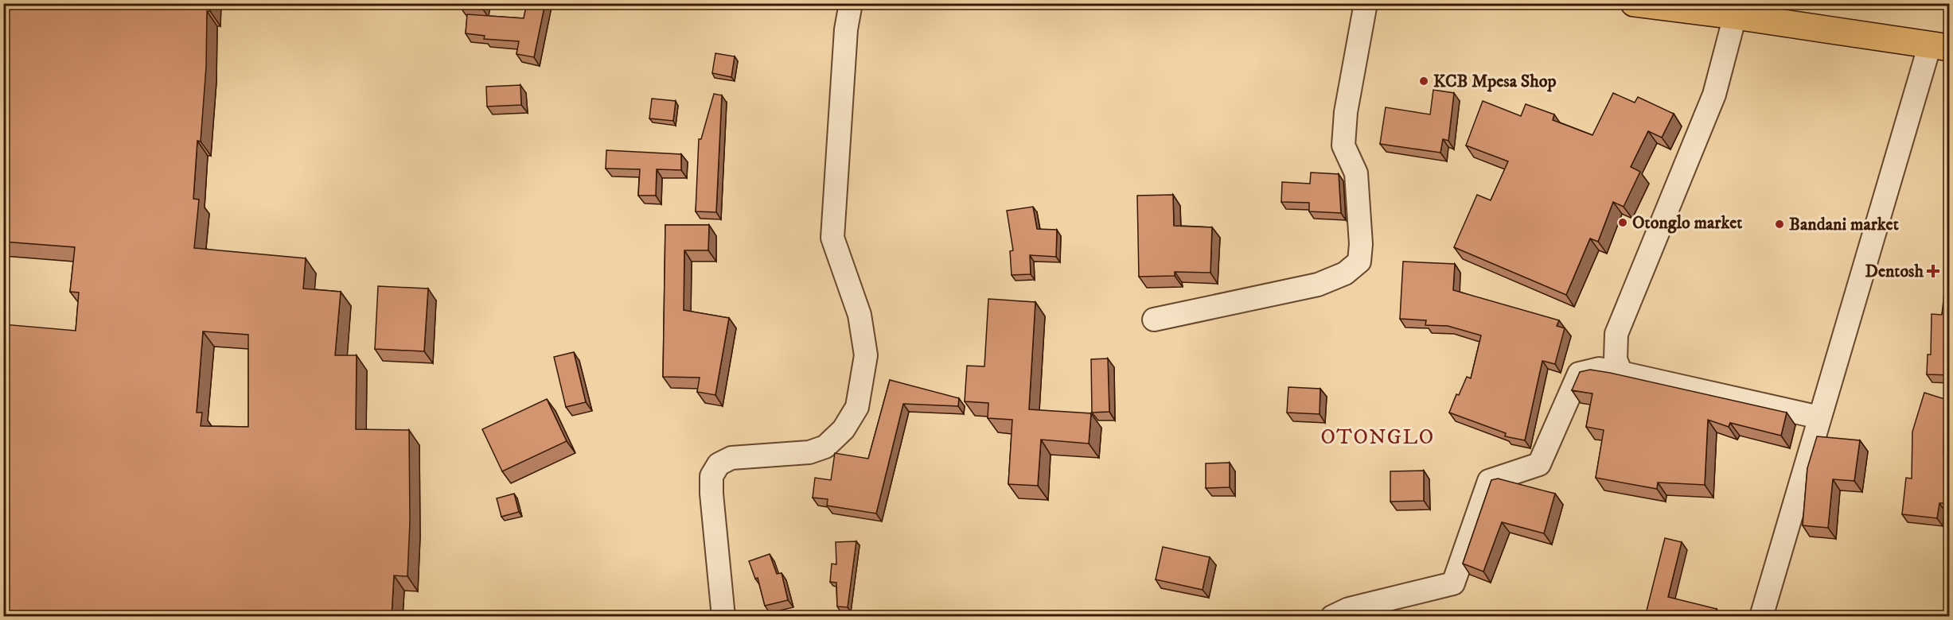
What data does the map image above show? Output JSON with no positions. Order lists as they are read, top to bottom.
{
  "districts": ["OTONGLO"],
  "places": {
    "other": ["KCB Mpesa Shop", "Otonglo market", "Bandani market"],
    "health": ["Dentosh"]
  }
}
